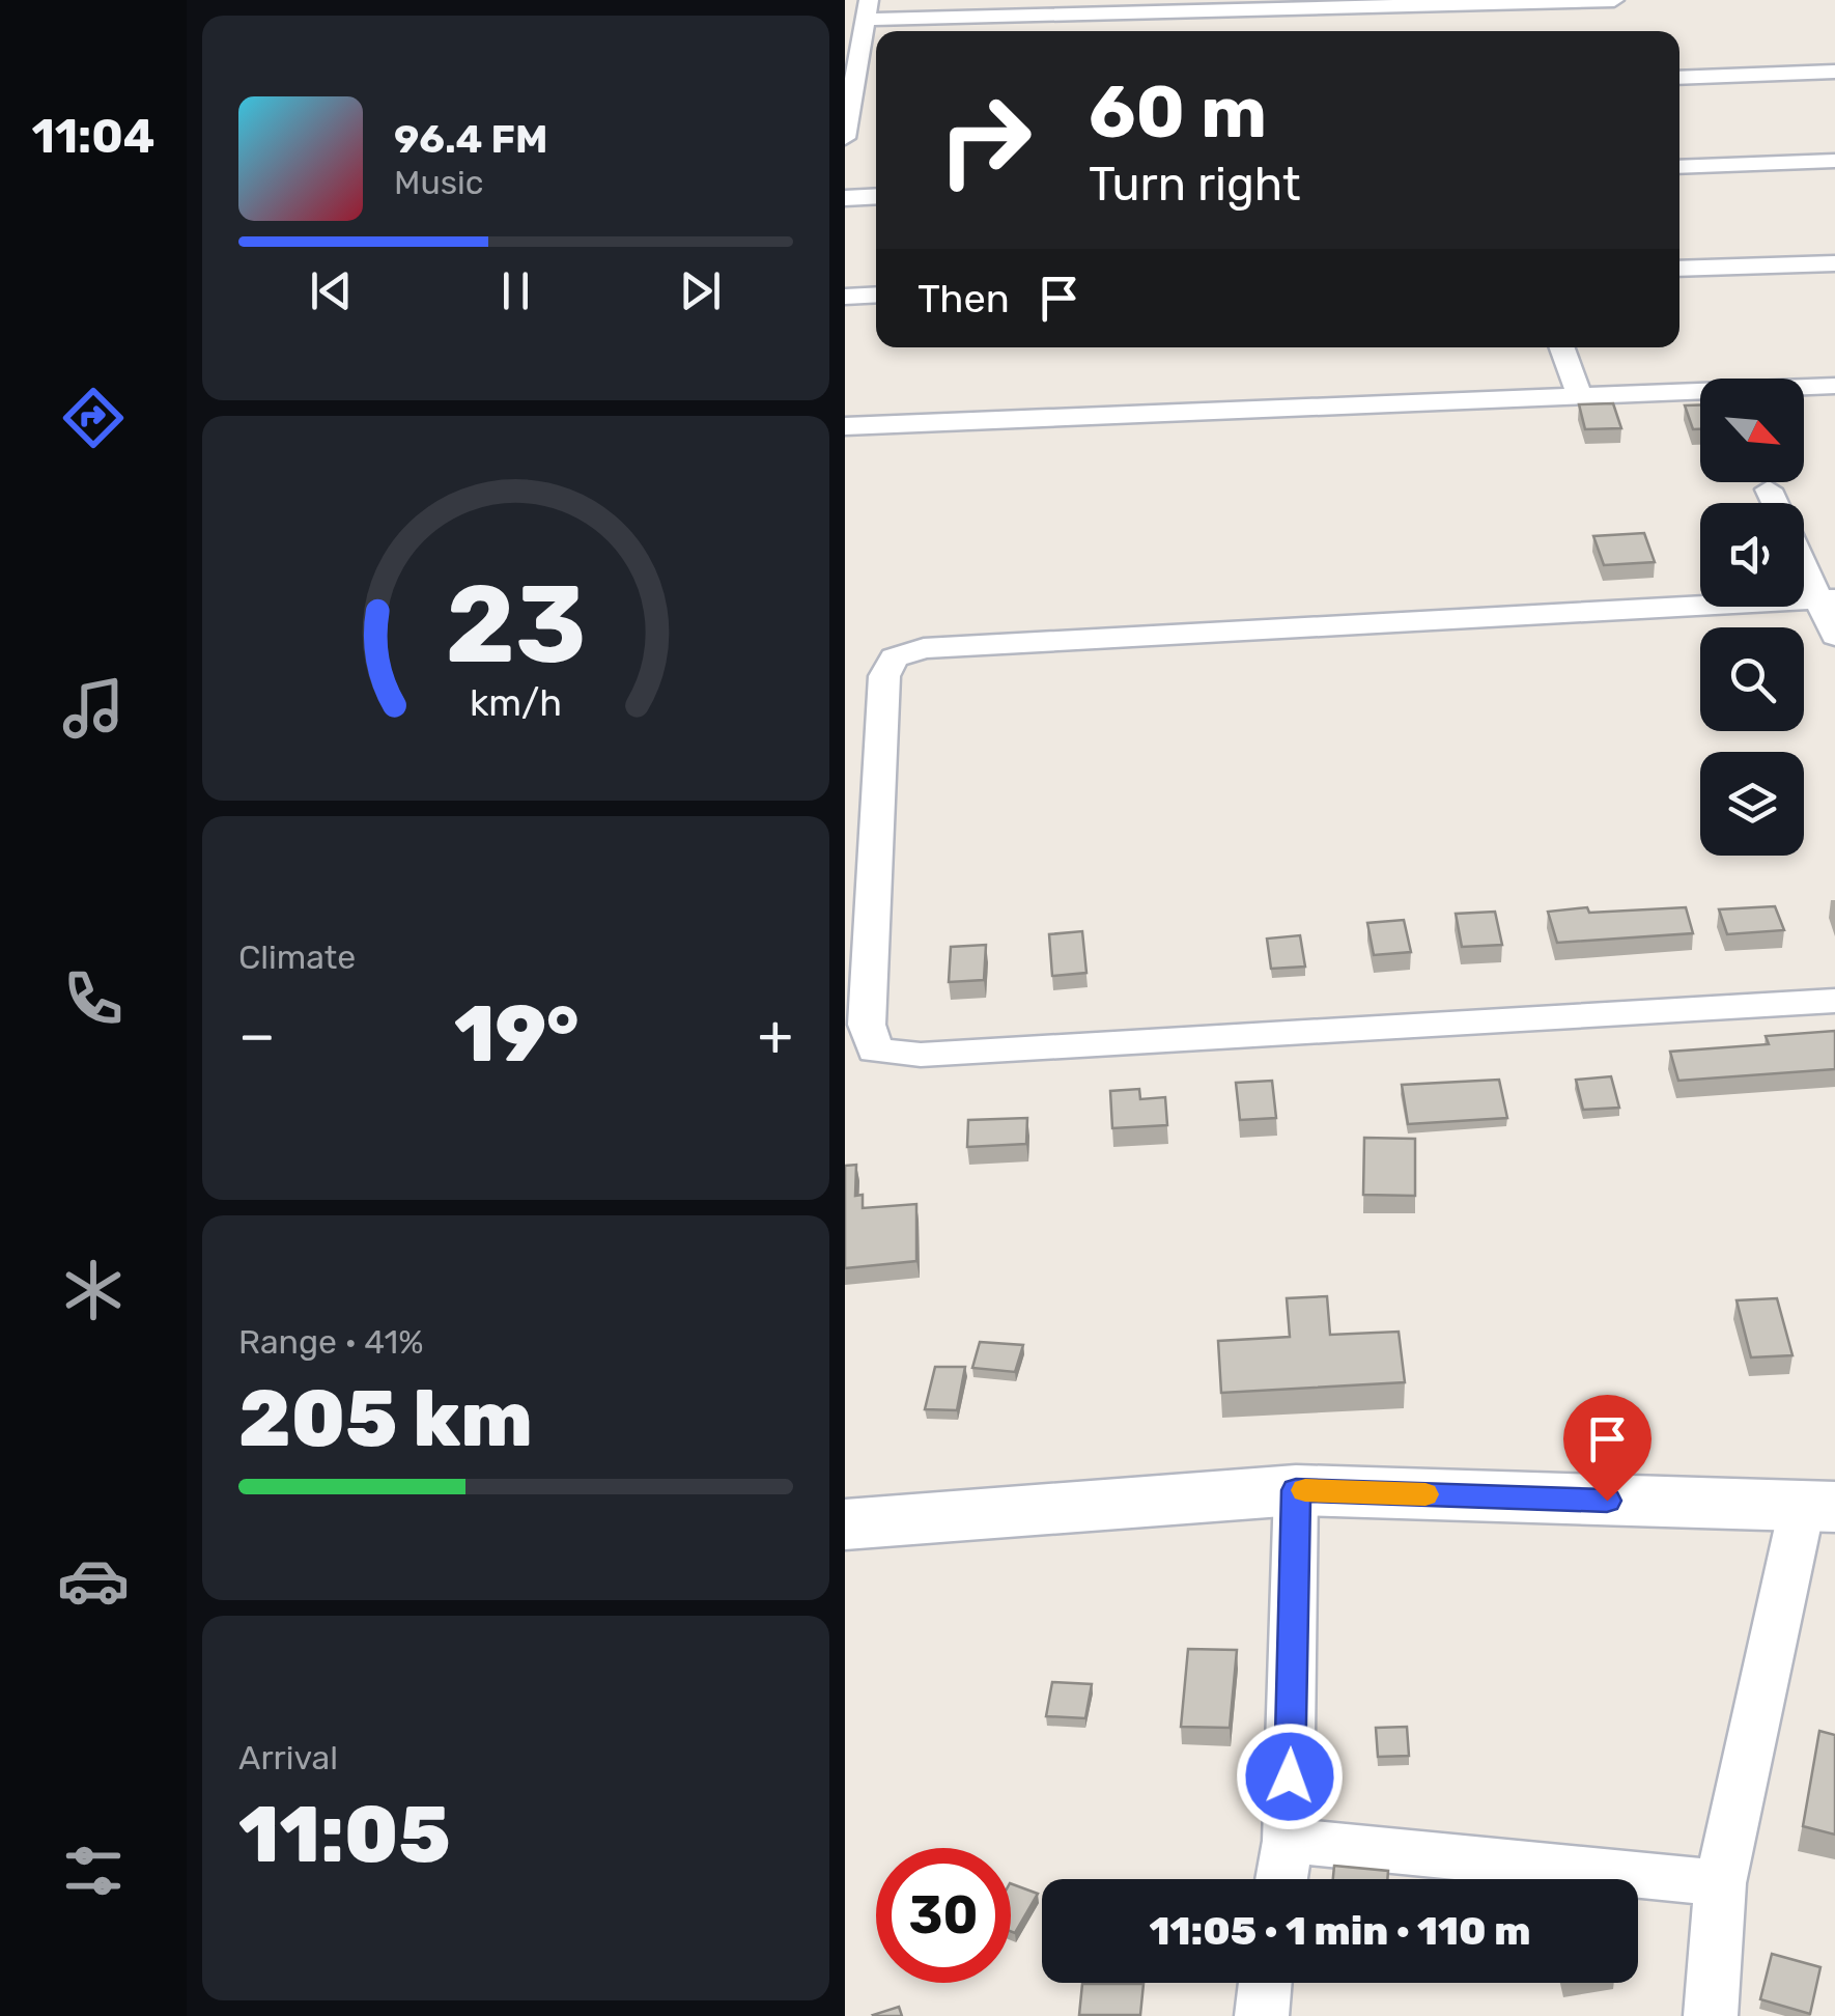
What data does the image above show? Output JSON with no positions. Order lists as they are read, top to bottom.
{
  "north": "bottom right",
  "page": {
    "tabs": "11:04",
    "turn": ["60 m", "Turn right"],
    "song": ["96.4 FM", "Music"],
    "then": "Then",
    "tile": [
      "Climate",
      ["Range · 41%", "205 km"],
      ["Arrival", "11:05"]
    ],
    "heat": ["−", "19°", "+"],
    "limit": "30",
    "trip": "11:05 · 1 min · 110 m",
    "gauge": ["23", "km/h"]
  }
}
